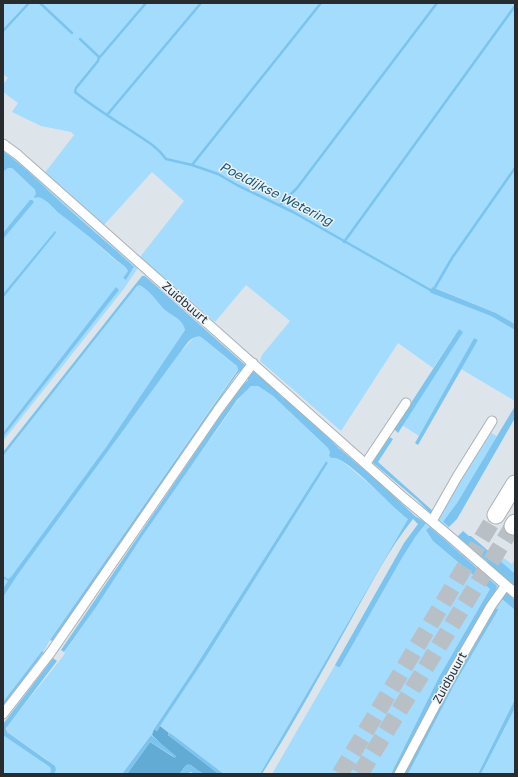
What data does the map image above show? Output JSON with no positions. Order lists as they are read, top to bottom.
{
  "streets": {
    "street": ["Zuidbuurt"]
  },
  "water": ["Poeldijkse Wetering"]
}
